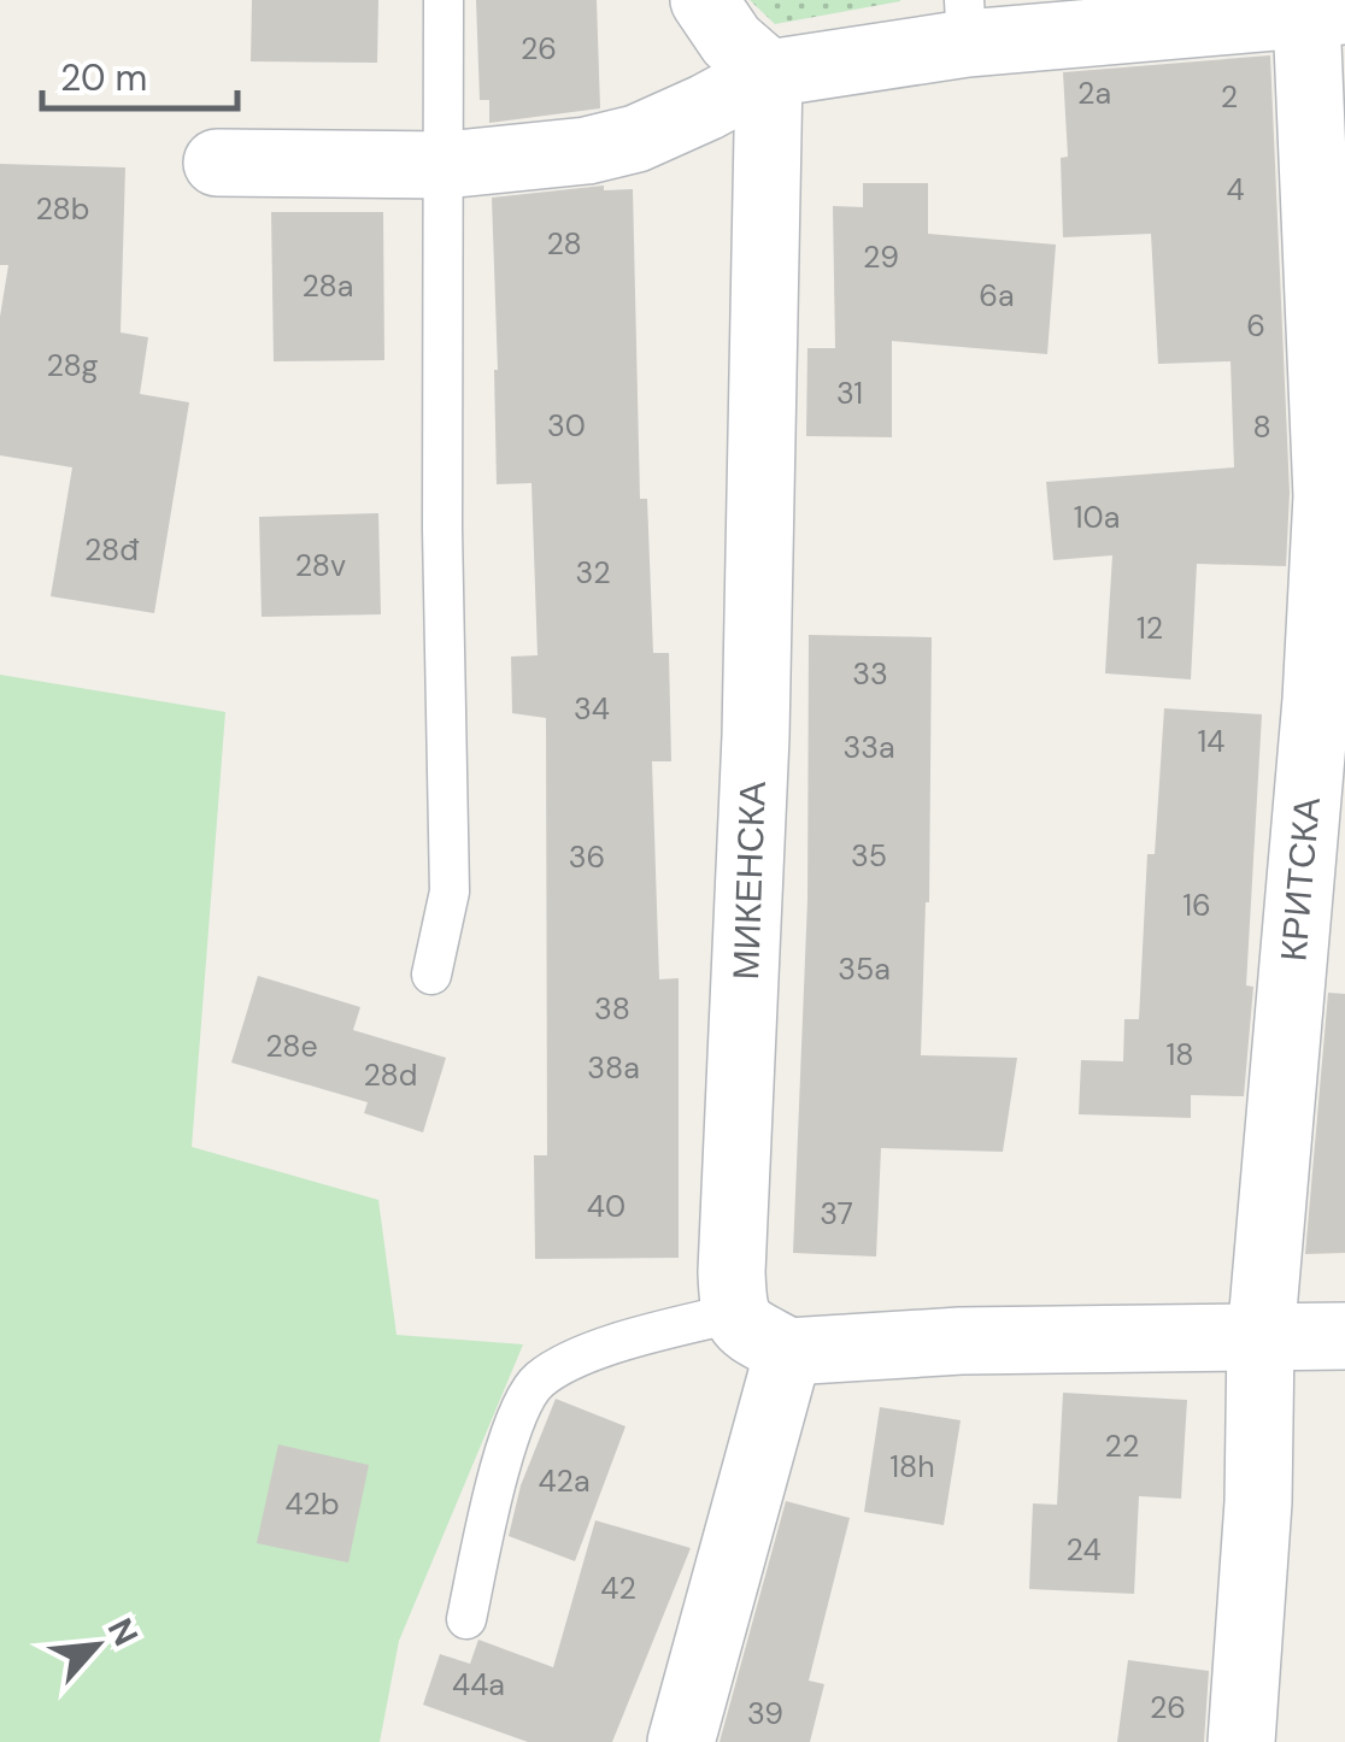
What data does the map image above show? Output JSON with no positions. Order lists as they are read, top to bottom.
{
  "streets": {
    "street": ["КРИТСКА", "МИКЕНСКА"]
  },
  "house_numbers": [
    "26",
    "2a",
    "2",
    "4",
    "28b",
    "28",
    "29",
    "28a",
    "6a",
    "6",
    "28g",
    "31",
    "30",
    "8",
    "10a",
    "28đ",
    "28v",
    "32",
    "12",
    "33",
    "34",
    "14",
    "33a",
    "35",
    "36",
    "16",
    "35a",
    "38",
    "28e",
    "18",
    "38a",
    "28d",
    "40",
    "37",
    "22",
    "18h",
    "42a",
    "42b",
    "24",
    "42",
    "44a",
    "26",
    "39"
  ],
  "scale_bar": "20 m",
  "north": "top right"
}
